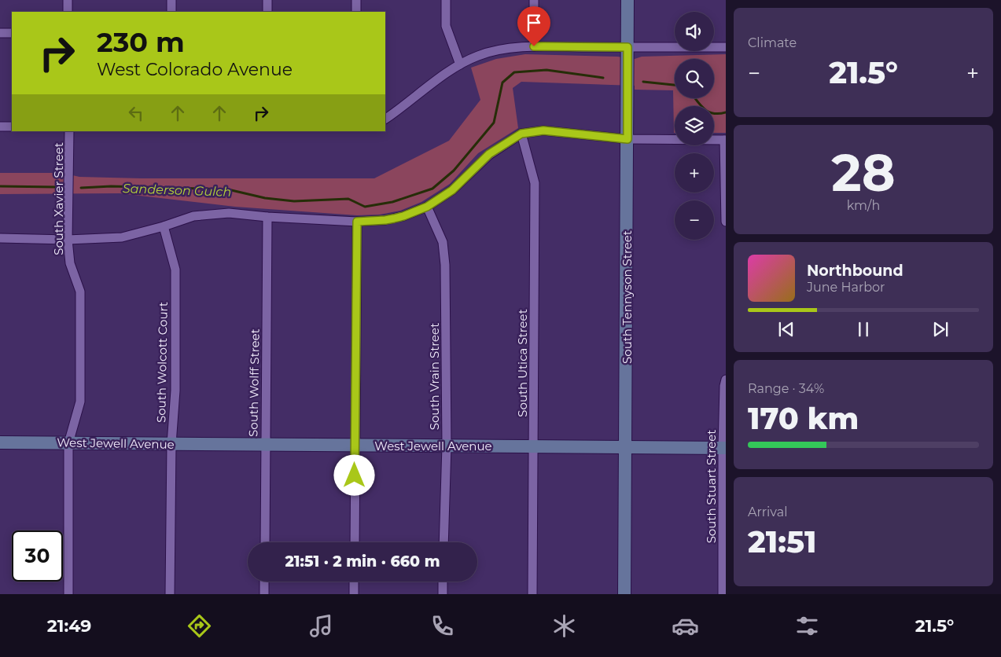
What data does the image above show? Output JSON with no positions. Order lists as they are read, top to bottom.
{
  "streets": {
    "main road": ["South Tennyson Street", "West Jewell Avenue"],
    "street": [
      "South Xavier Street",
      "South Wolcott Court",
      "South Utica Street",
      "South Vrain Street",
      "South Wolff Street",
      "South Stuart Street"
    ]
  },
  "crossings": [
    ["South Xavier Street", "West Jewell Avenue"],
    ["South Tennyson Street", "West Jewell Avenue"],
    ["South Wolcott Court", "West Jewell Avenue"],
    ["South Utica Street", "West Jewell Avenue"],
    ["South Vrain Street", "West Jewell Avenue"],
    ["South Wolff Street", "West Jewell Avenue"],
    ["West Jewell Avenue", "South Stuart Street"]
  ],
  "water": ["Sanderson Gulch"],
  "page": {
    "tile": [
      "Climate",
      ["28", "km/h"],
      ["Range · 34%", "170 km"],
      ["Arrival", "21:51"]
    ],
    "map_buttons": ["+", "−"],
    "turn": ["230 m", "West Colorado Avenue"],
    "heat": ["−", "21.5°", "+"],
    "song": ["Northbound", "June Harbor"],
    "limit": "30",
    "trip": "21:51 · 2 min · 660 m",
    "tabs": ["21:49", "21.5°"]
  }
}
